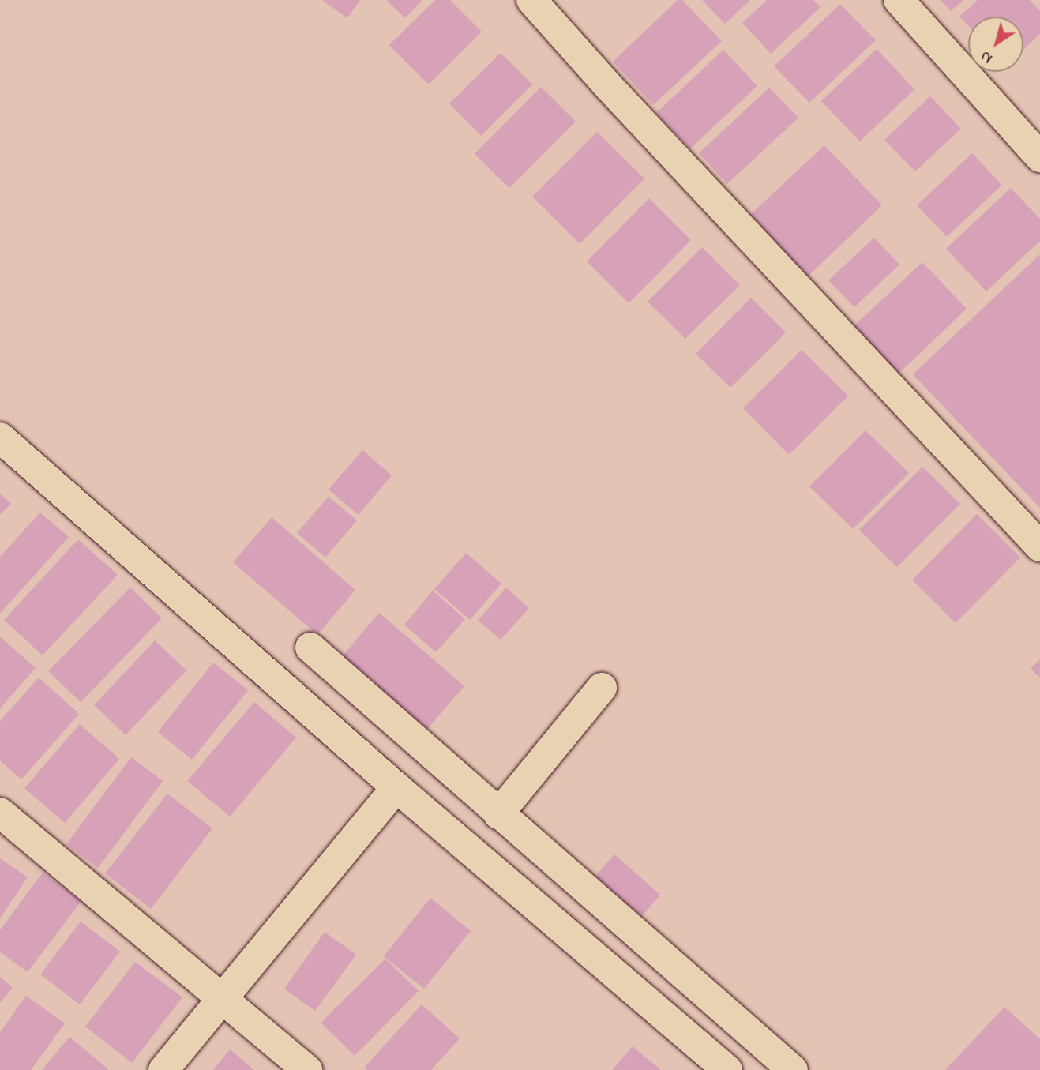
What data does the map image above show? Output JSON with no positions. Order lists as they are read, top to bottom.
{
  "north": "bottom left"
}
